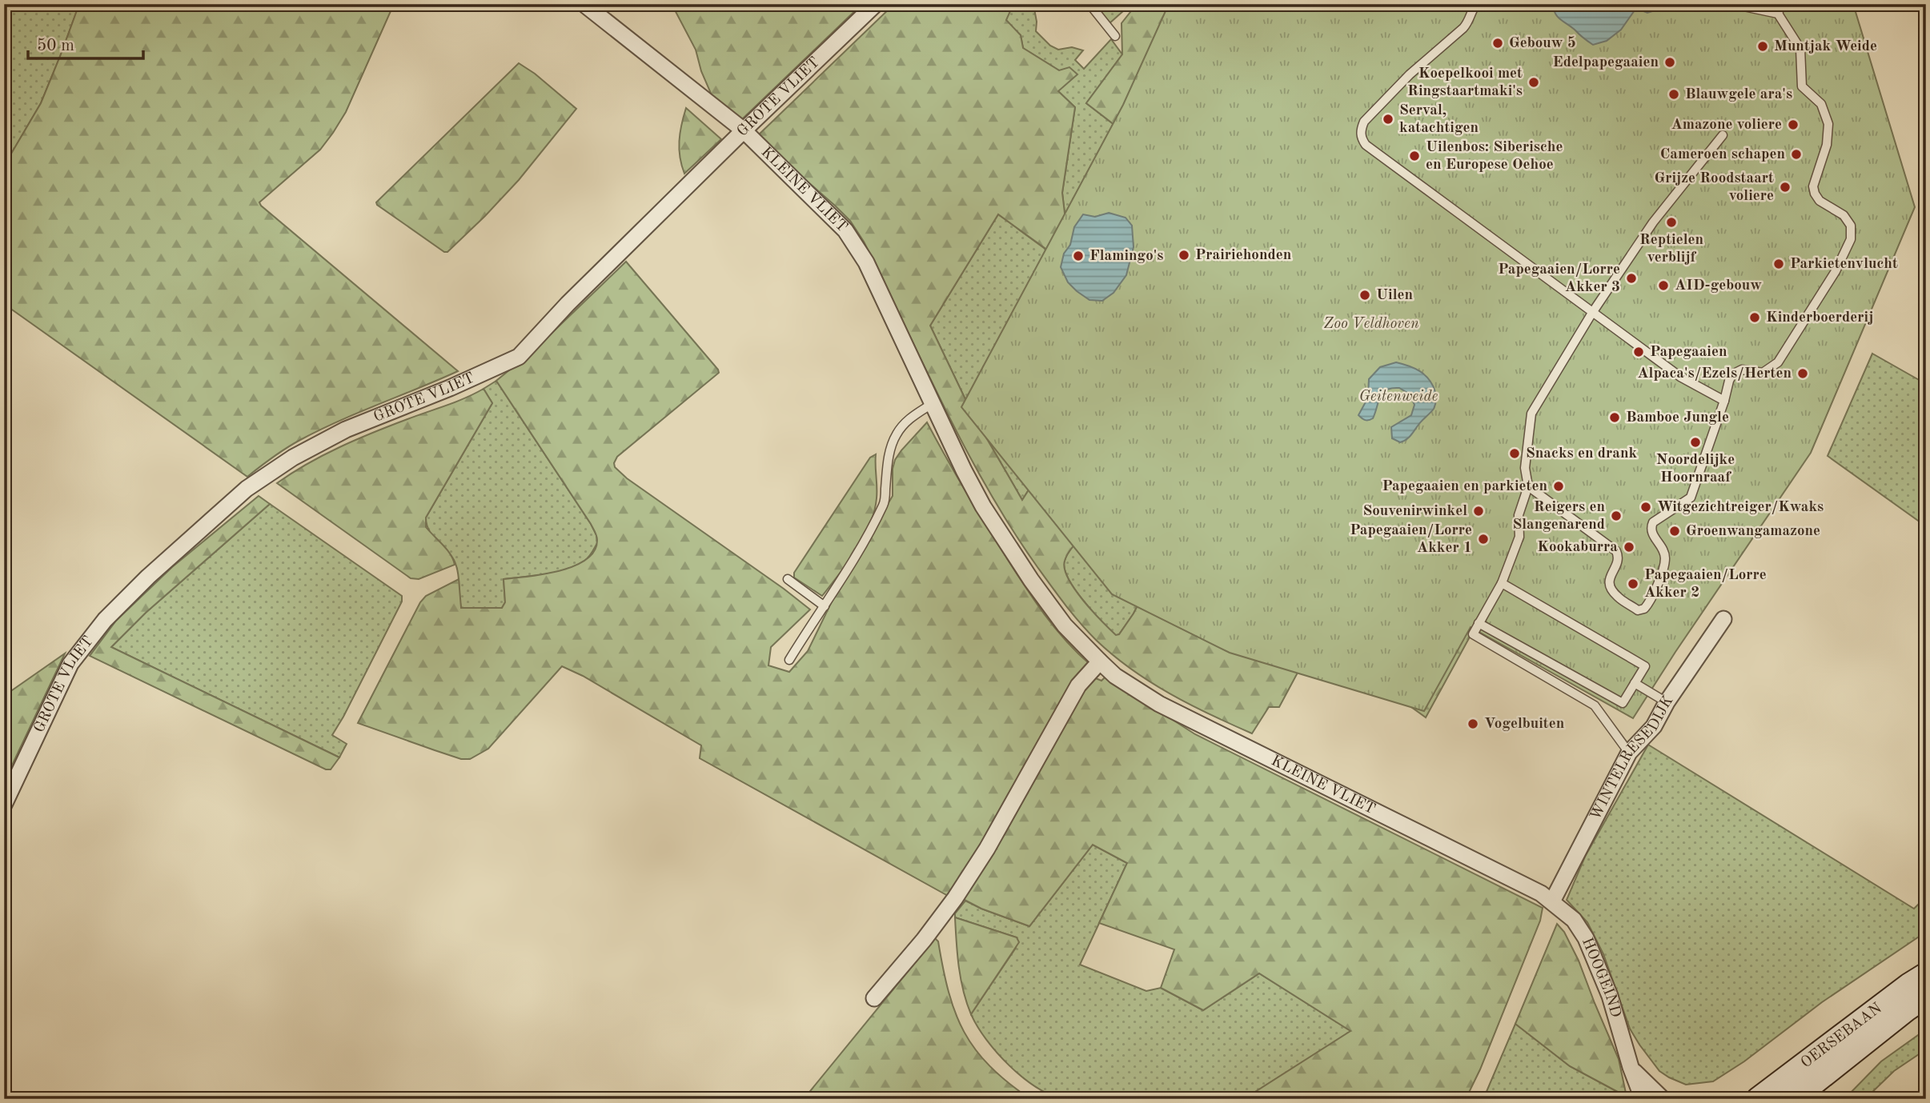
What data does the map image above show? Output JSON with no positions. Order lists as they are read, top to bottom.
{
  "streets": {
    "main road": ["OERSEBAAN"],
    "street": [
      "GROTE VLIET",
      "KLEINE VLIET",
      "WINTELRESEDIJK",
      "HOOGEIND"
    ]
  },
  "crossings": [
    ["GROTE VLIET", "KLEINE VLIET"],
    ["KLEINE VLIET", "WINTELRESEDIJK"],
    ["KLEINE VLIET", "HOOGEIND"],
    ["WINTELRESEDIJK", "HOOGEIND"]
  ],
  "parks": ["Zoo Veldhoven", "Geitenweide"],
  "places": [
    "Gebouw 5",
    "Muntjak Weide",
    "Edelpapegaaien",
    "Koepelkooi met Ringstaartmaki's",
    "Blauwgele ara's",
    "Serval, katachtigen",
    "Amazone voliere",
    "Cameroen schapen",
    "Uilenbos: Siberische en Europese Oehoe",
    "Grijze Roodstaart voliere",
    "Reptielen verblijf",
    "Prairiehonden",
    "Flamingo's",
    "Parkietenvlucht",
    "Papegaaien/Lorre Akker 3",
    "AID-gebouw",
    "Uilen",
    "Kinderboerderij",
    "Papegaaien",
    "Alpaca's/Ezels/Herten",
    "Bamboe Jungle",
    "Noordelijke Hoornraaf",
    "Snacks en drank",
    "Papegaaien en parkieten",
    "Witgezichtreiger/Kwaks",
    "Souvenirwinkel",
    "Reigers en Slangenarend",
    "Groenwangamazone",
    "Papegaaien/Lorre Akker 1",
    "Kookaburra",
    "Papegaaien/Lorre Akker 2",
    "Vogelbuiten"
  ],
  "scale_bar": "50 m"
}
